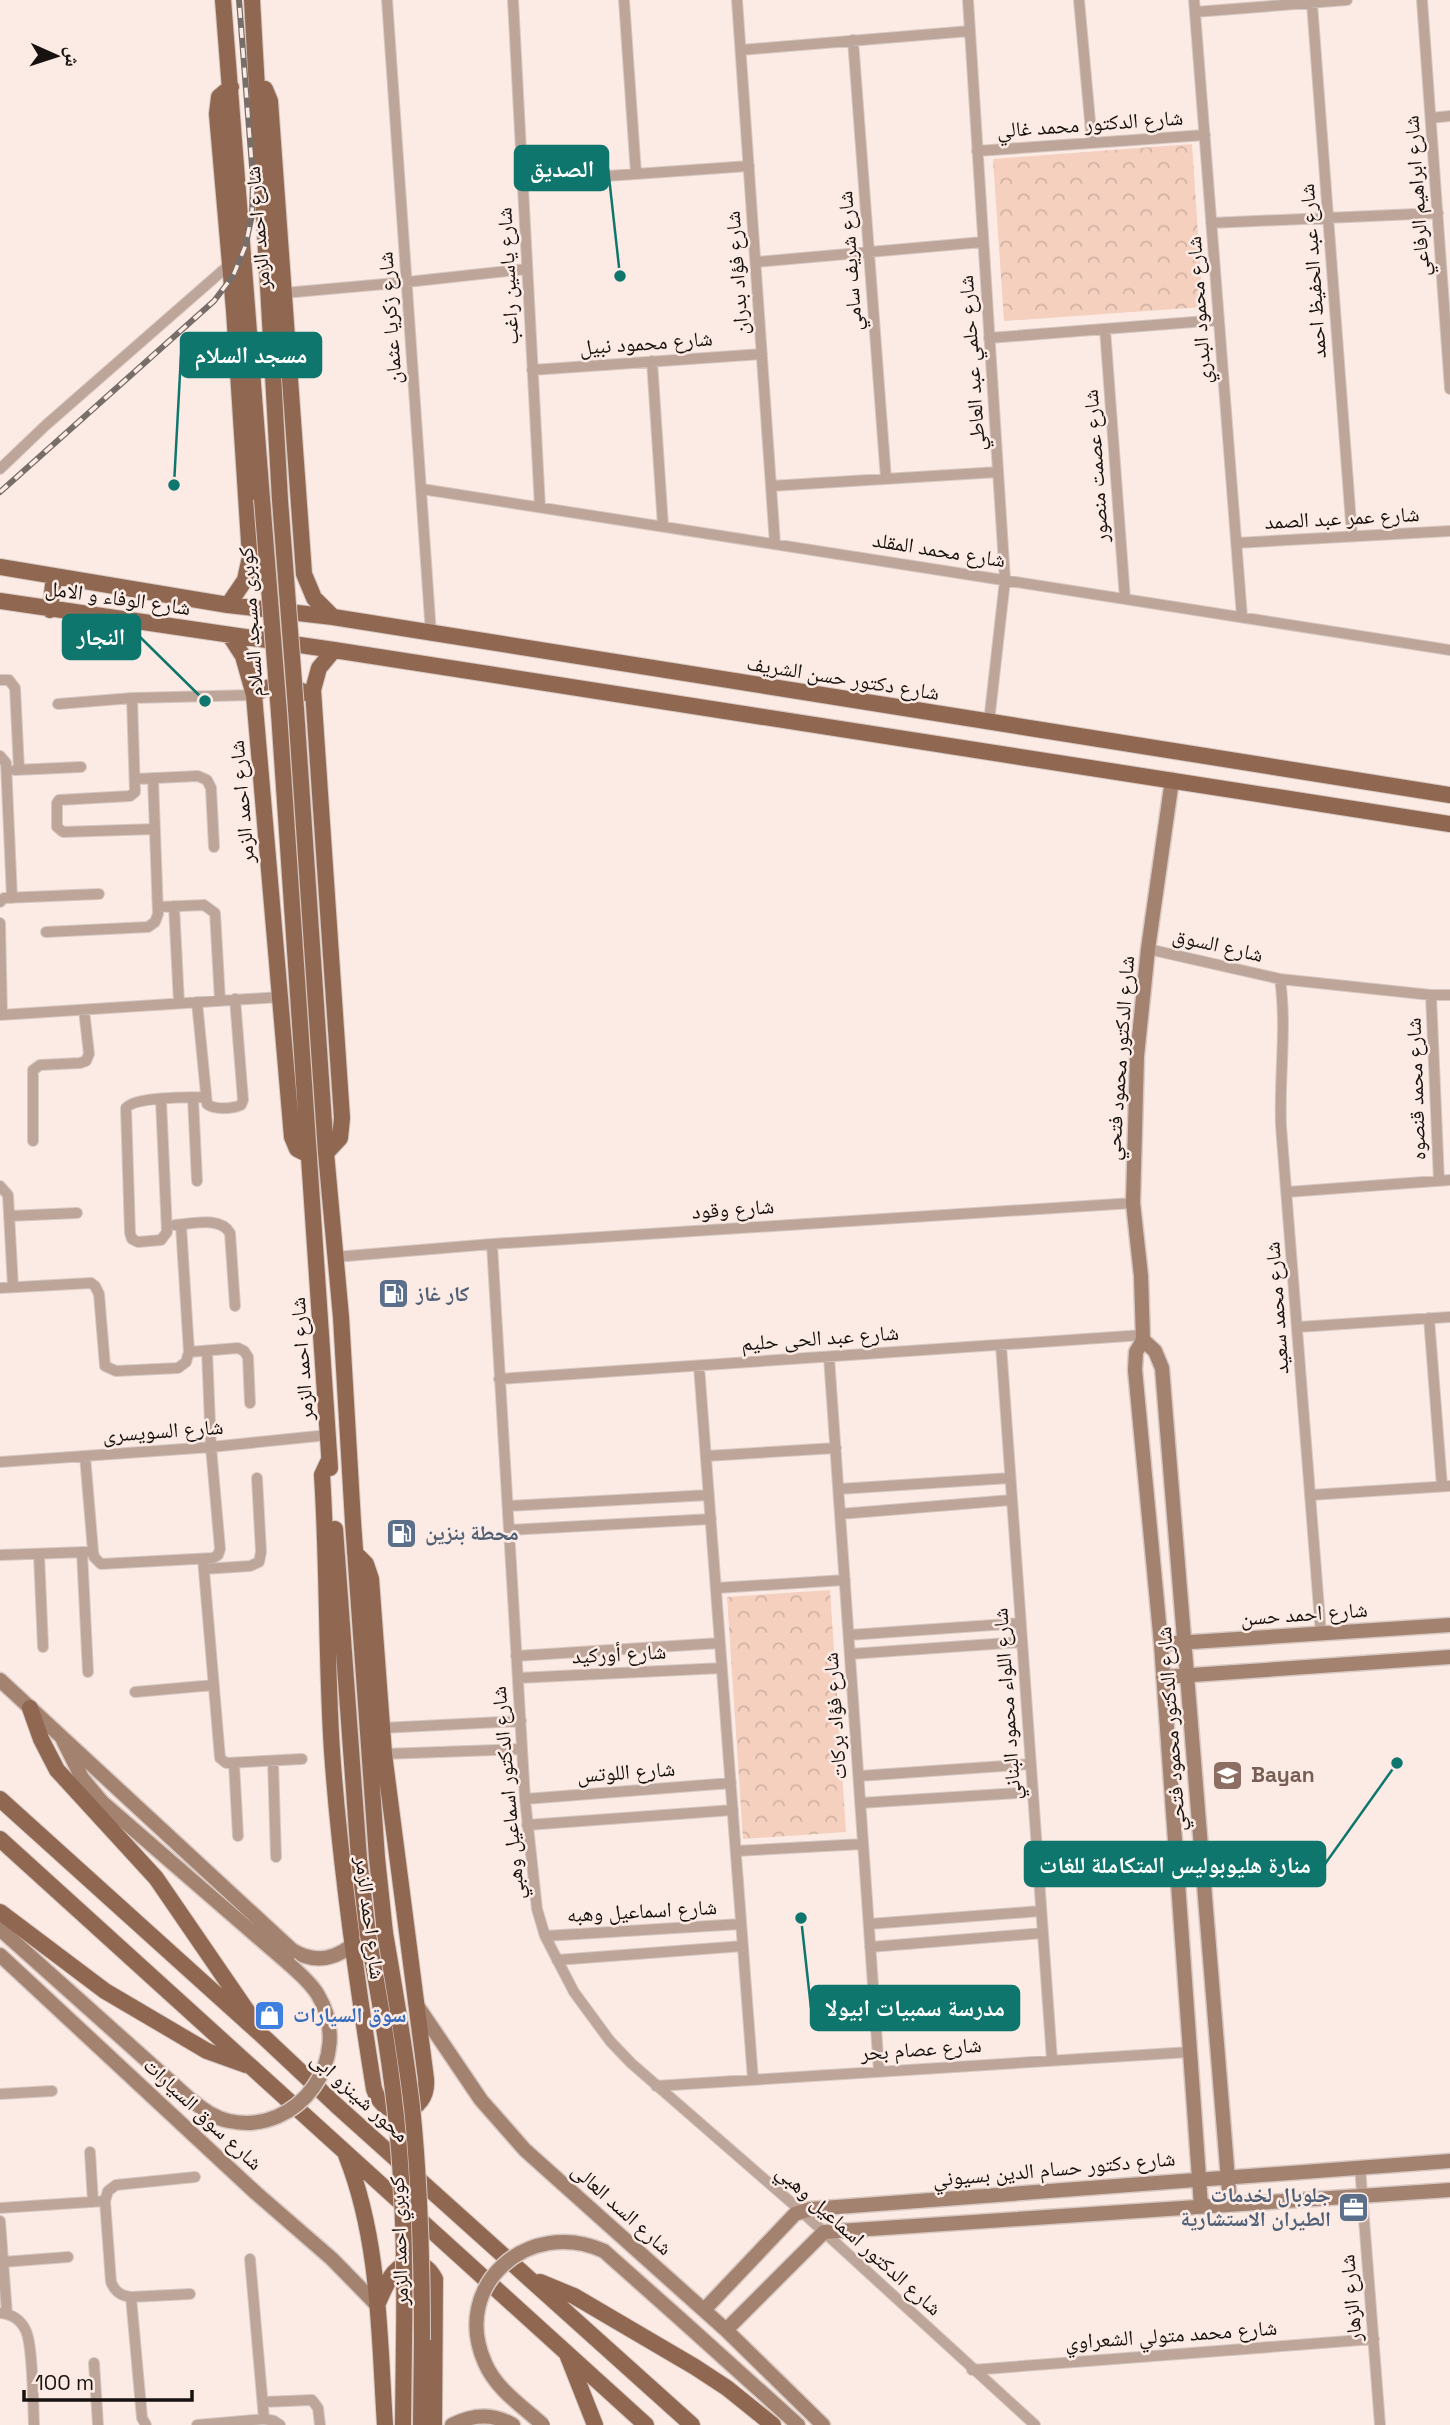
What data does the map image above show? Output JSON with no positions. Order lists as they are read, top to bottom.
{
  "streets": {
    "main road": [
      "شارع احمد الزمر",
      "شارع الوفاء و الامل",
      "كوبرى مسجد السلام",
      "شارع دكتور حسن الشريف",
      "محور شينزو ابى",
      "كوبري احمد الزمر"
    ],
    "street": [
      "شارع الدكتور محمد غالي",
      "شارع ابراهيم الرفاعي",
      "شارع شريف سامي",
      "شارع عبد الحفيظ احمد",
      "شارع فؤاد بدران",
      "شارع ياسين راغب",
      "شارع محمود البدري",
      "شارع زكريا عثمان",
      "شارع محمود نبيل",
      "شارع حلمي عبد العاطي",
      "شارع عصمت منصور",
      "شارع عمر عبد الصمد",
      "شارع محمد المقلد",
      "شارع السوق",
      "شارع الدكتور محمود فتحي",
      "شارع محمد قنصوه",
      "شارع وقود",
      "شارع محمد سعيد",
      "شارع عبد الحى حليم",
      "شارع السويسرى",
      "شارع احمد حسن",
      "شارع أوركيد",
      "شارع اللواء محمود البناني",
      "شارع فؤاد بركات",
      "شارع اللوتس",
      "شارع الدكتور اسماعيل وهبي",
      "شارع اسماعيل وهبه",
      "شارع عصام بحر",
      "شارع سوق السيارات",
      "شارع دكتور حسام الدين بسيوني",
      "شارع السد العالى",
      "شارع الزهار",
      "شارع محمد متولي الشعراوي"
    ]
  },
  "crossings": [
    ["شارع الدكتور محمد غالي", "شارع محمود البدري"],
    ["شارع الدكتور محمد غالي", "شارع حلمي عبد العاطي"],
    ["شارع احمد الزمر", "شارع الوفاء و الامل"],
    ["شارع احمد الزمر", "كوبرى مسجد السلام"],
    ["شارع احمد الزمر", "شارع دكتور حسن الشريف"],
    ["شارع احمد الزمر", "شارع وقود"],
    ["شارع احمد الزمر", "شارع السويسرى"],
    ["شارع احمد الزمر", "شارع السد العالى"],
    ["شارع عبد الحفيظ احمد", "شارع عمر عبد الصمد"],
    ["شارع فؤاد بدران", "شارع محمود نبيل"],
    ["شارع فؤاد بدران", "شارع محمد المقلد"],
    ["شارع ياسين راغب", "شارع محمود نبيل"],
    ["شارع ياسين راغب", "شارع محمد المقلد"],
    ["شارع محمود البدري", "شارع عمر عبد الصمد"],
    ["شارع محمود البدري", "شارع محمد المقلد"],
    ["شارع زكريا عثمان", "شارع محمد المقلد"],
    ["شارع زكريا عثمان", "شارع دكتور حسن الشريف"],
    ["شارع حلمي عبد العاطي", "شارع محمد المقلد"],
    ["شارع حلمي عبد العاطي", "شارع دكتور حسن الشريف"],
    ["شارع عصمت منصور", "شارع محمد المقلد"],
    ["شارع الوفاء و الامل", "شارع دكتور حسن الشريف"],
    ["شارع السوق", "شارع الدكتور محمود فتحي"],
    ["شارع السوق", "شارع محمد قنصوه"],
    ["شارع السوق", "شارع محمد سعيد"],
    ["شارع الدكتور محمود فتحي", "شارع وقود"],
    ["شارع الدكتور محمود فتحي", "شارع عبد الحى حليم"],
    ["شارع الدكتور محمود فتحي", "شارع احمد حسن"],
    ["شارع الدكتور محمود فتحي", "شارع عصام بحر"],
    ["شارع الدكتور محمود فتحي", "شارع دكتور حسام الدين بسيوني"],
    ["شارع وقود", "شارع الدكتور اسماعيل وهبي"],
    ["شارع محمد سعيد", "شارع احمد حسن"],
    ["شارع عبد الحى حليم", "شارع اللواء محمود البناني"],
    ["شارع عبد الحى حليم", "شارع فؤاد بركات"],
    ["شارع عبد الحى حليم", "شارع الدكتور اسماعيل وهبي"],
    ["شارع أوركيد", "شارع الدكتور اسماعيل وهبي"],
    ["شارع اللواء محمود البناني", "شارع عصام بحر"],
    ["شارع فؤاد بركات", "شارع عصام بحر"],
    ["شارع اللوتس", "شارع الدكتور اسماعيل وهبي"],
    ["شارع الدكتور اسماعيل وهبي", "شارع اسماعيل وهبه"],
    ["شارع الدكتور اسماعيل وهبي", "شارع عصام بحر"],
    ["شارع الدكتور اسماعيل وهبي", "شارع دكتور حسام الدين بسيوني"],
    ["شارع الدكتور اسماعيل وهبي", "شارع محمد متولي الشعراوي"],
    ["شارع دكتور حسام الدين بسيوني", "شارع الزهار"],
    ["شارع الزهار", "شارع محمد متولي الشعراوي"]
  ],
  "places": {
    "other": [
      "الصديق",
      "مسجد السلام",
      "النجار",
      "منارة هليوبوليس المتكاملة للغات",
      "مدرسة سمبيات ابيولا"
    ],
    "fuel station": ["كار غاز", "محطة بنزين"],
    "school or university": ["Bayan"],
    "shop": ["سوق السيارات"],
    "office": ["جلوبال لخدمات الطيران الاستشارية"]
  },
  "scale_bar": "100 m",
  "north": "right"
}
